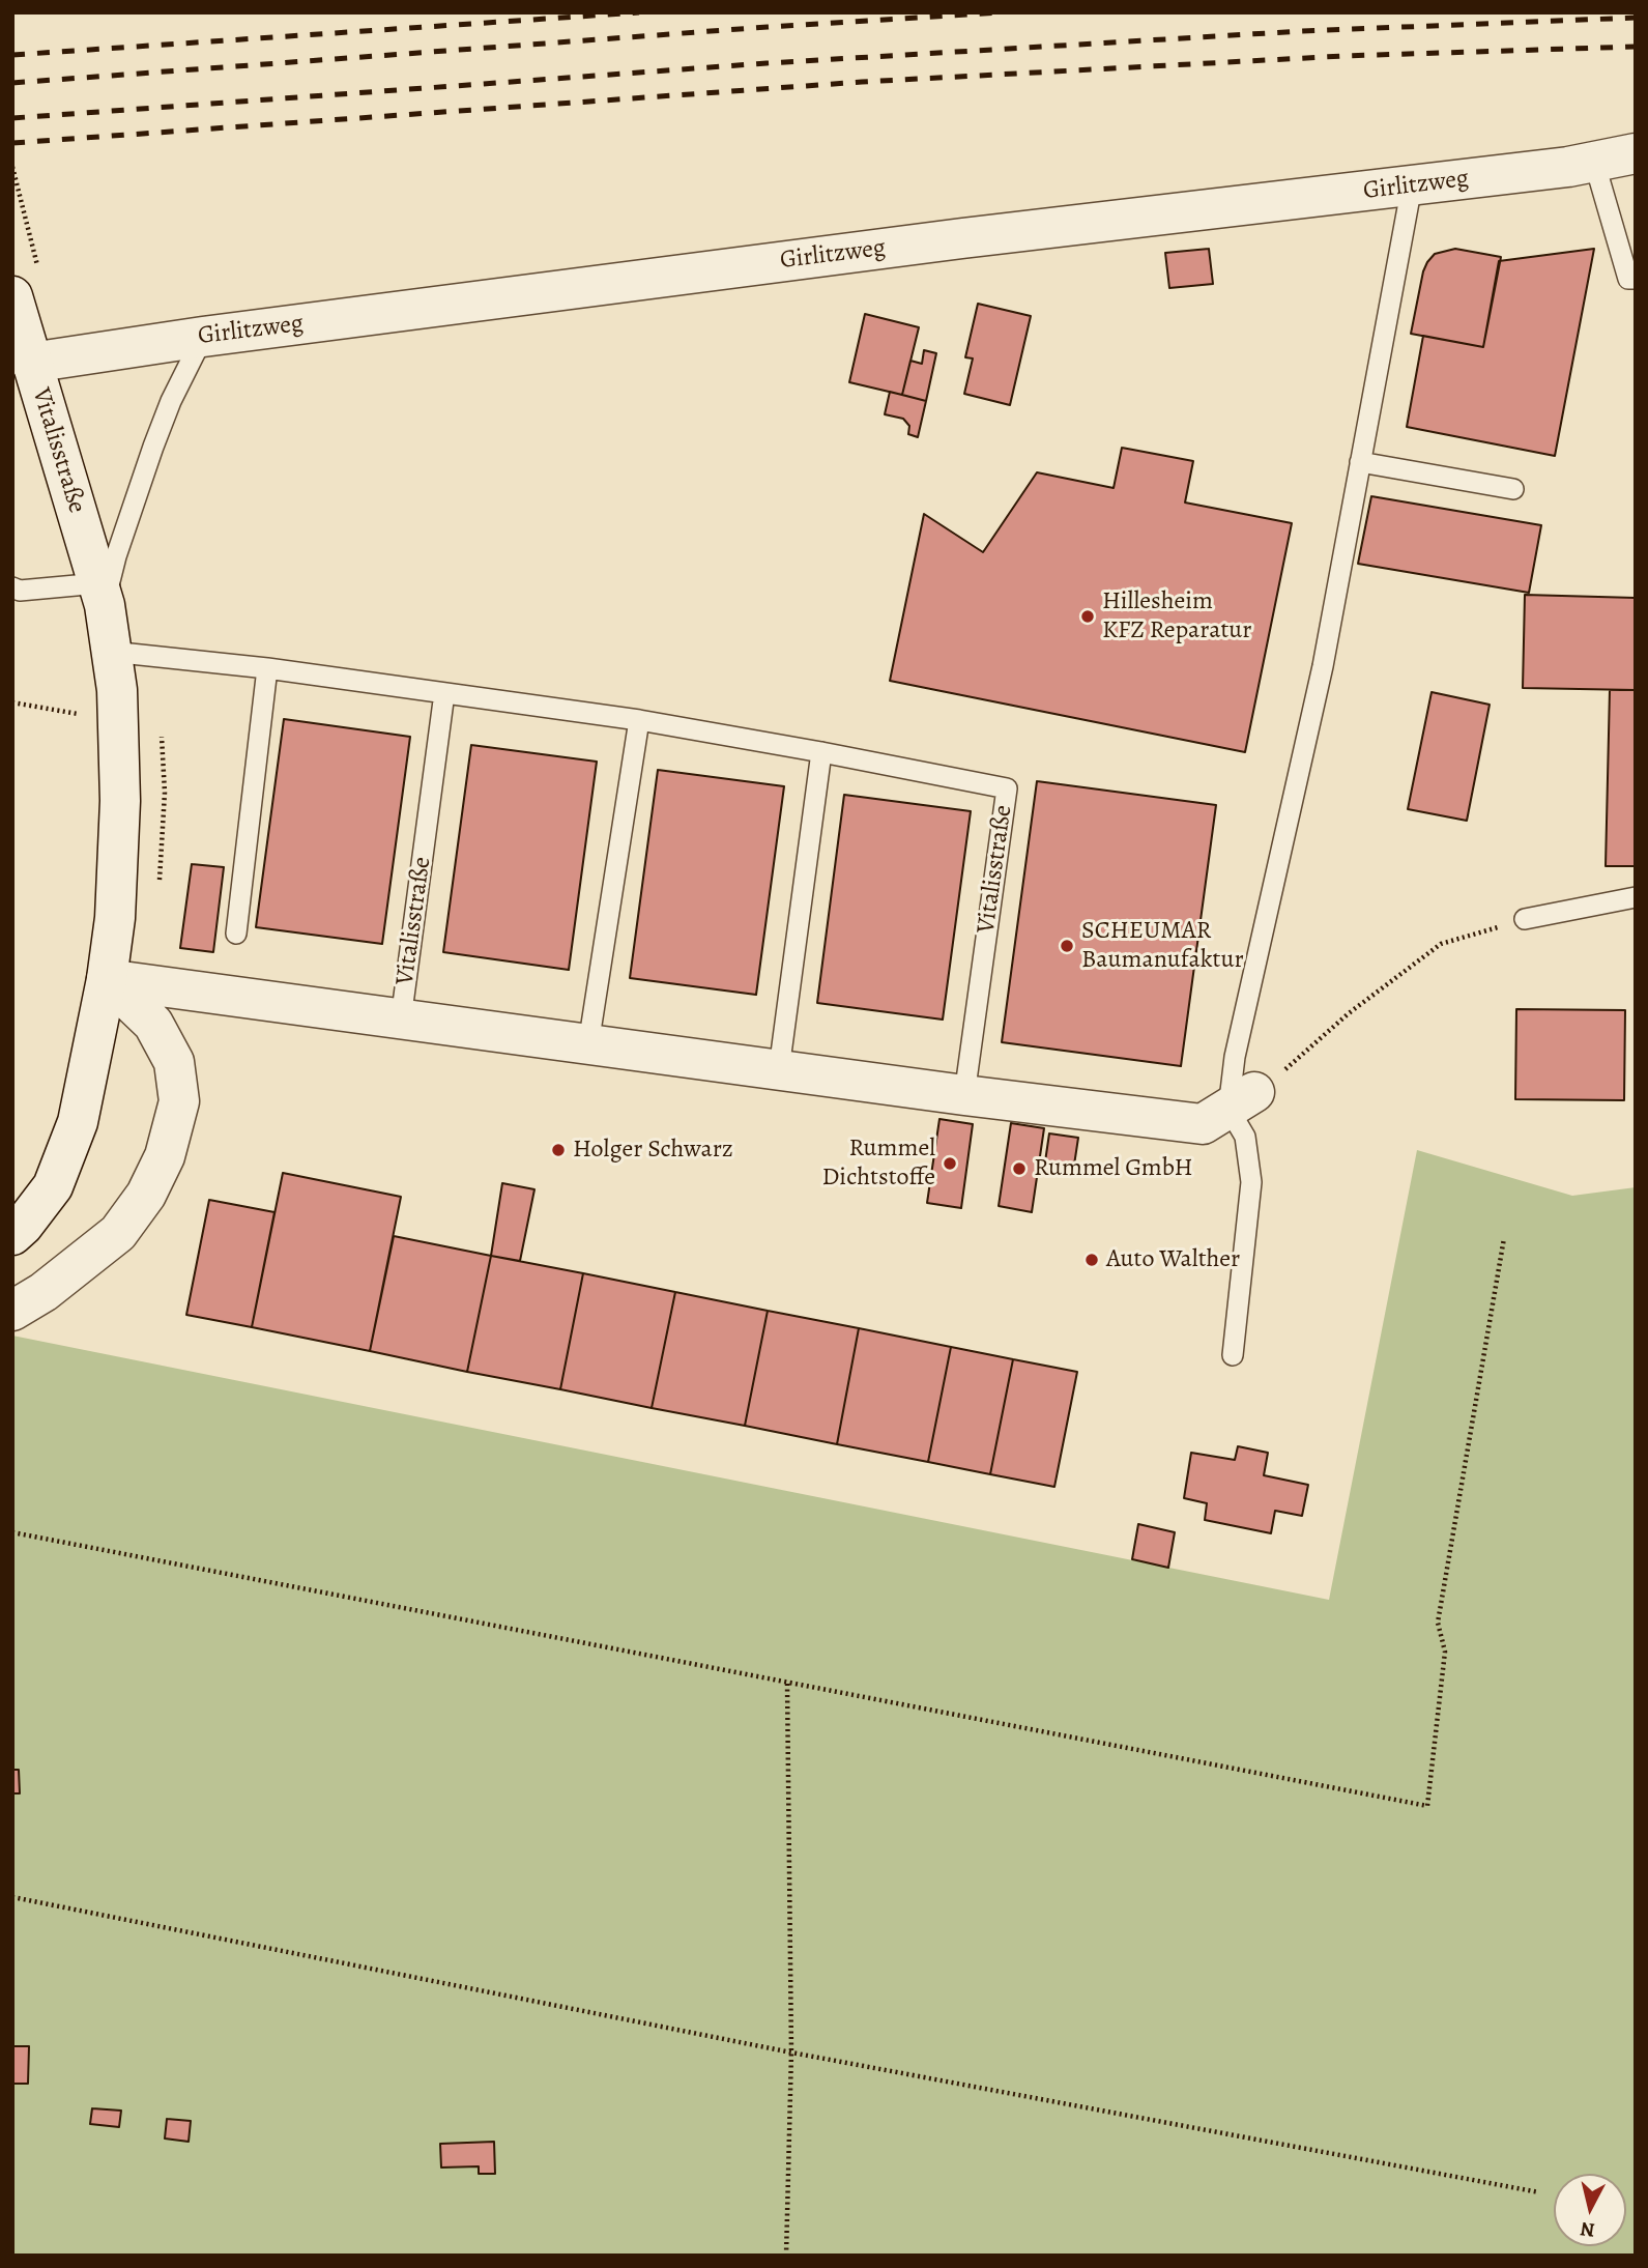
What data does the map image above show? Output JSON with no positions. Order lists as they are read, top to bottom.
{
  "streets": {
    "street": ["Girlitzweg", "Vitalisstraße"]
  },
  "crossings": [
    ["Girlitzweg", "Vitalisstraße"]
  ],
  "places": [
    "Hillesheim KFZ Reparatur",
    "SCHEUMAR Baumanufaktur",
    "Holger Schwarz",
    "Rummel Dichtstoffe",
    "Rummel GmbH",
    "Auto Walther"
  ],
  "north": "bottom"
}
